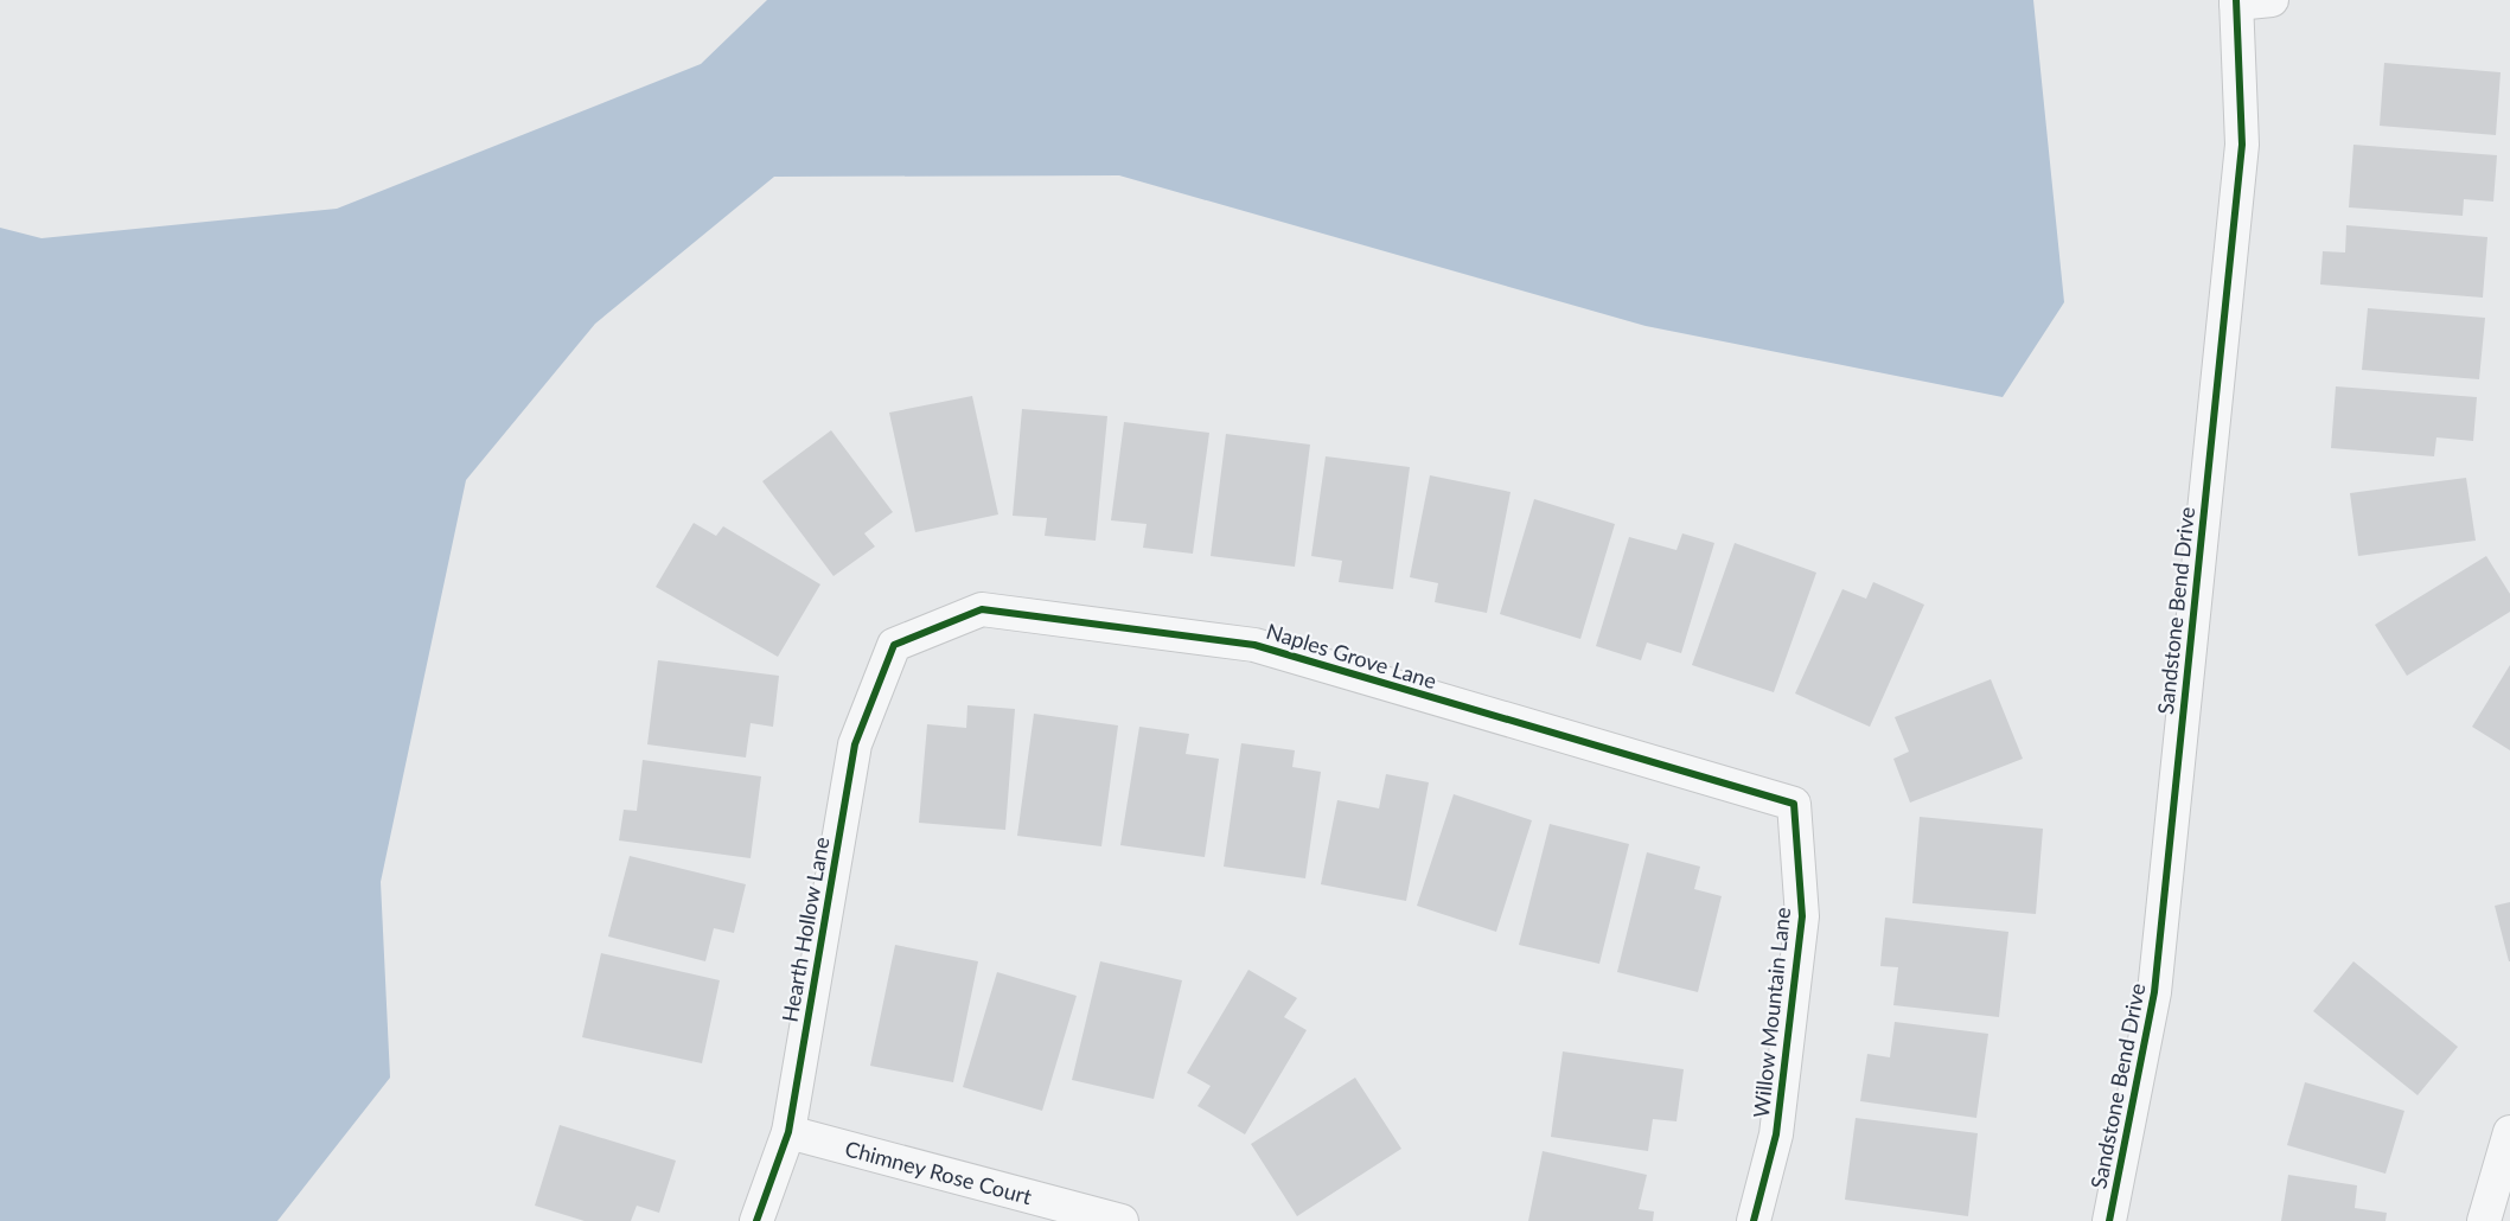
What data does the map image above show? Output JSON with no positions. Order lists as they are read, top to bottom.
{
  "streets": {
    "street": [
      "Sandstone Bend Drive",
      "Naples Grove Lane",
      "Hearth Hollow Lane",
      "Willow Mountain Lane",
      "Chimney Rose Court"
    ]
  },
  "crossings": [
    ["Naples Grove Lane", "Hearth Hollow Lane"],
    ["Naples Grove Lane", "Willow Mountain Lane"],
    ["Hearth Hollow Lane", "Chimney Rose Court"]
  ]
}
